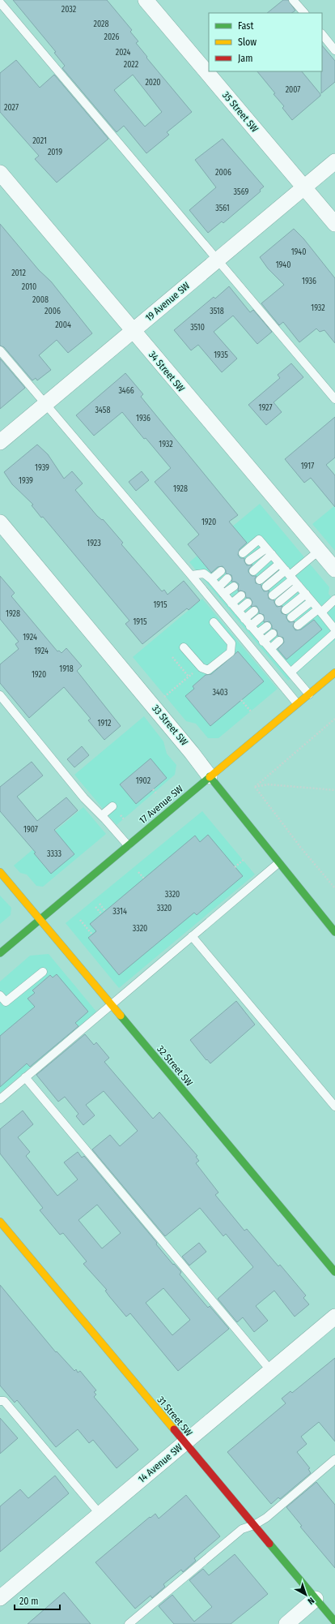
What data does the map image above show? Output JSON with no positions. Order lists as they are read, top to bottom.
{
  "streets": {
    "street": [
      "35 Street SW",
      "19 Avenue SW",
      "34 Street SW",
      "33 Street SW",
      "17 Avenue SW",
      "32 Street SW",
      "31 Street SW",
      "14 Avenue SW"
    ]
  },
  "crossings": [
    ["35 Street SW", "19 Avenue SW"],
    ["19 Avenue SW", "34 Street SW"],
    ["33 Street SW", "17 Avenue SW"],
    ["17 Avenue SW", "32 Street SW"],
    ["31 Street SW", "14 Avenue SW"]
  ],
  "house_numbers": [
    "2032",
    "2028",
    "2026",
    "2024",
    "2022",
    "2020",
    "2007",
    "2027",
    "2021",
    "2019",
    "2006",
    "3569",
    "3561",
    "1940",
    "1940",
    "2012",
    "1936",
    "2010",
    "2008",
    "1932",
    "2006",
    "3518",
    "2004",
    "3510",
    "1935",
    "3466",
    "1927",
    "3458",
    "1936",
    "1932",
    "1917",
    "1939",
    "1939",
    "1928",
    "1920",
    "1923",
    "1915",
    "1928",
    "1915",
    "1924",
    "1924",
    "1918",
    "1920",
    "3403",
    "1912",
    "1902",
    "1907",
    "3333",
    "3320",
    "3320",
    "3314",
    "3320"
  ],
  "legend": ["Fast", "Slow", "Jam"],
  "scale_bar": "20 m",
  "north": "bottom right"
}
